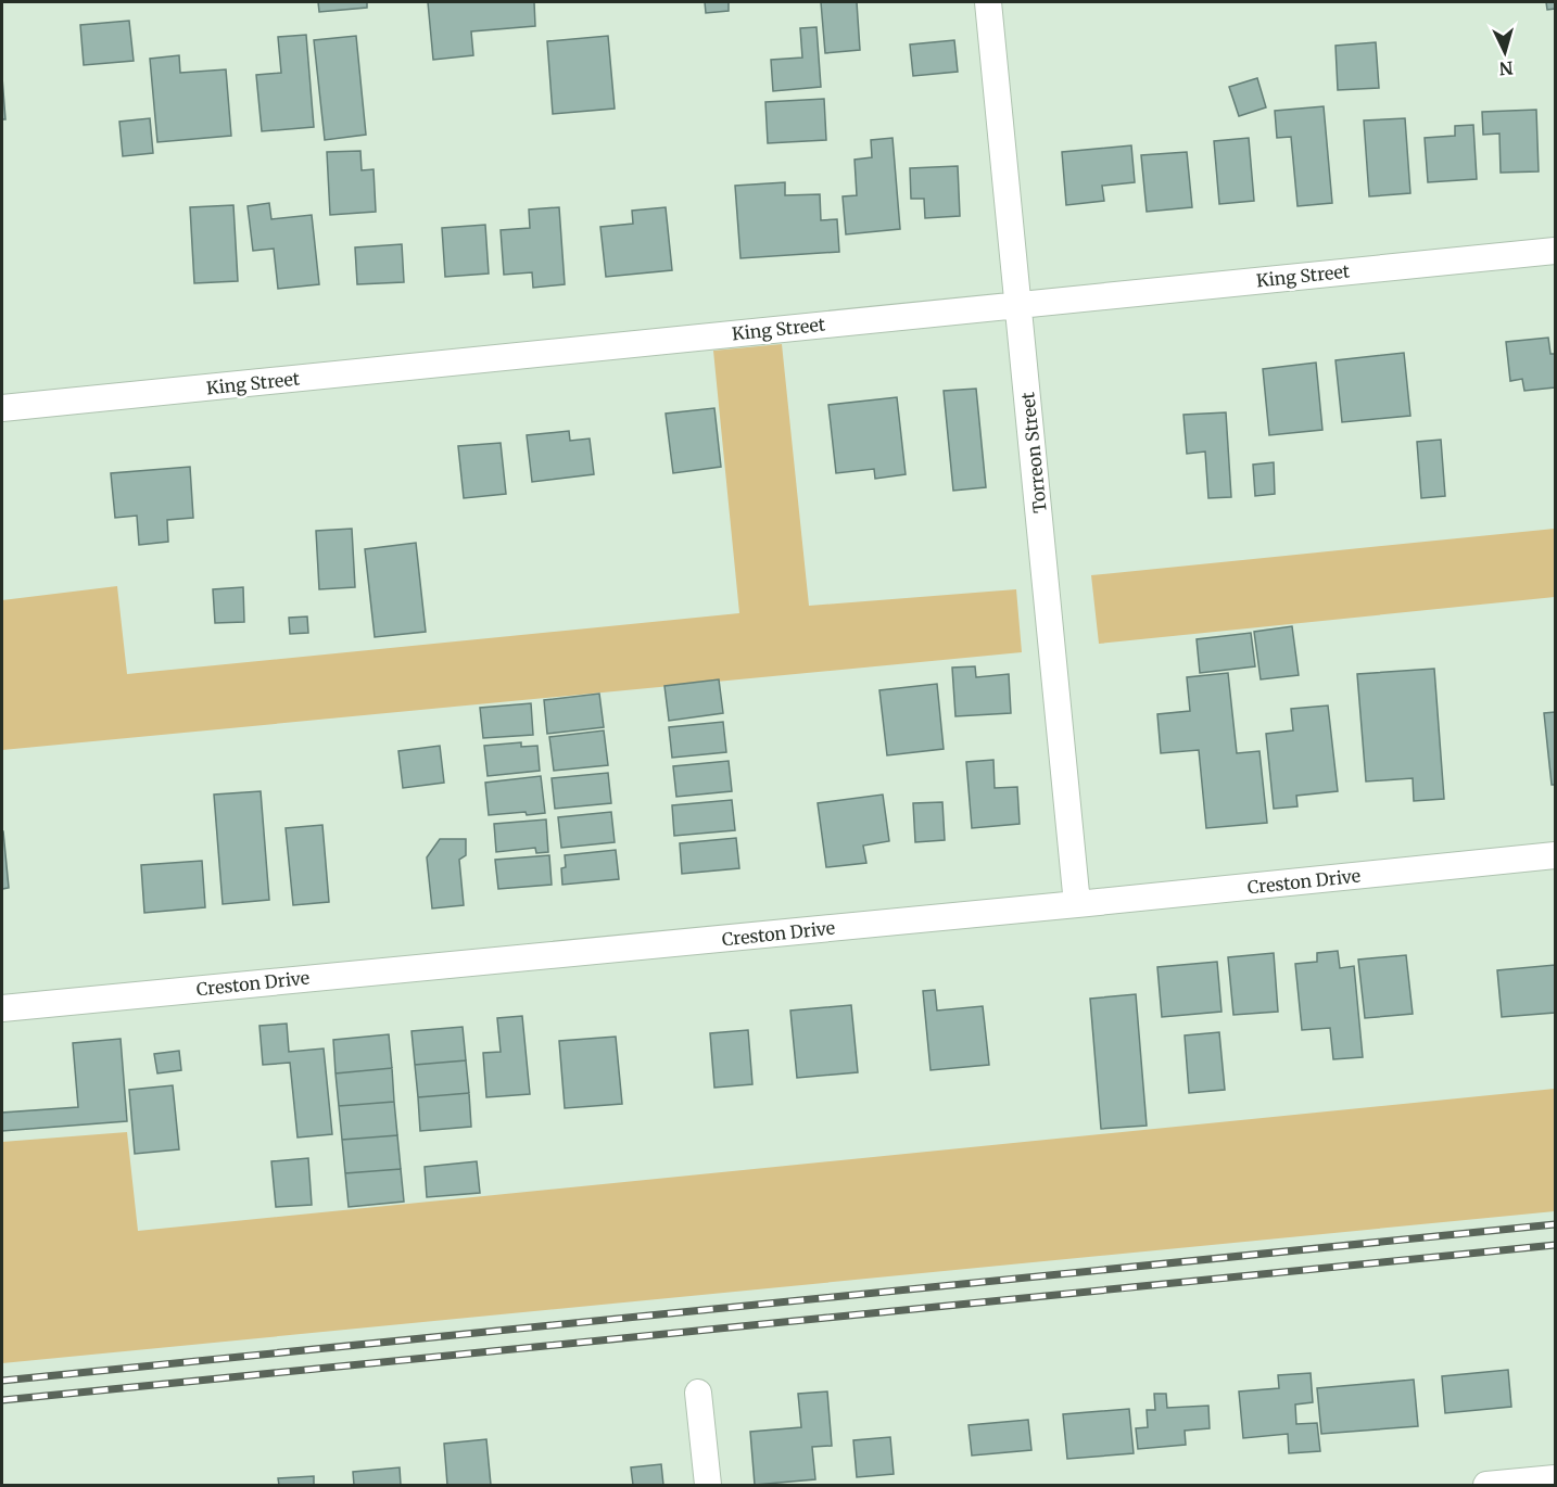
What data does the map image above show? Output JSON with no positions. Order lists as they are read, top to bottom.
{
  "streets": {
    "street": ["King Street", "Torreon Street", "Creston Drive"]
  },
  "crossings": [
    ["King Street", "Torreon Street"],
    ["Torreon Street", "Creston Drive"]
  ],
  "north": "bottom"
}
